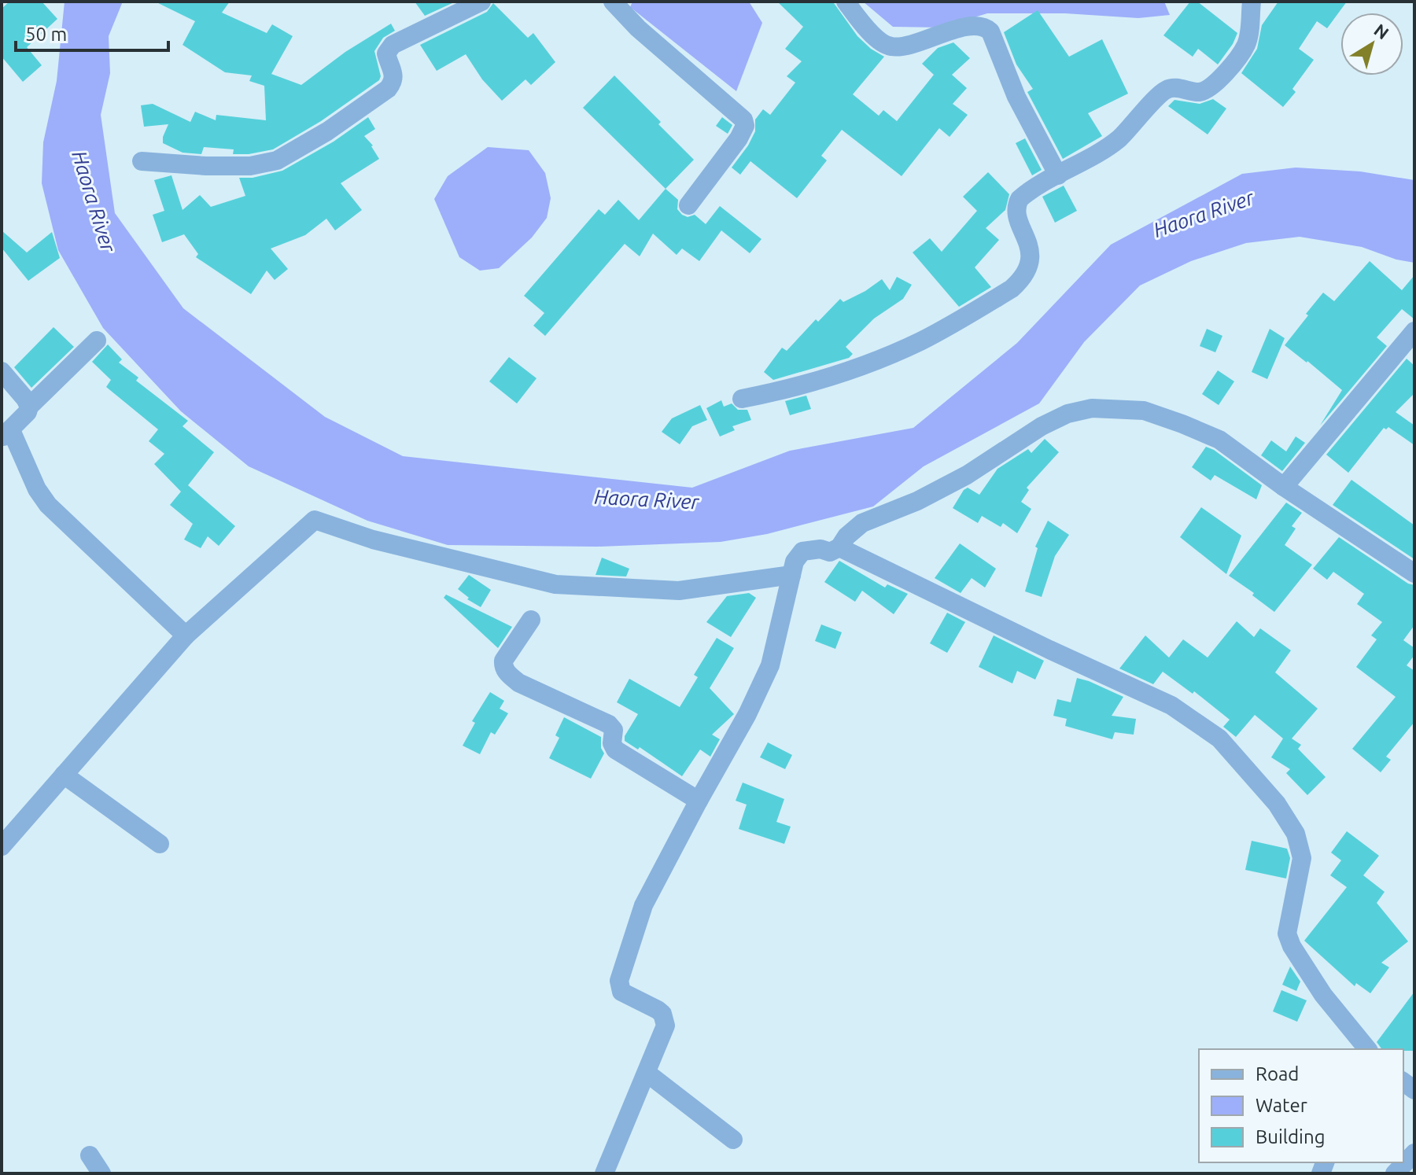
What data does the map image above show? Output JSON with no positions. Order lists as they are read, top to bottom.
{
  "water": ["Haora River"],
  "legend": ["Road", "Water", "Building"],
  "scale_bar": "50 m",
  "north": "top right"
}
